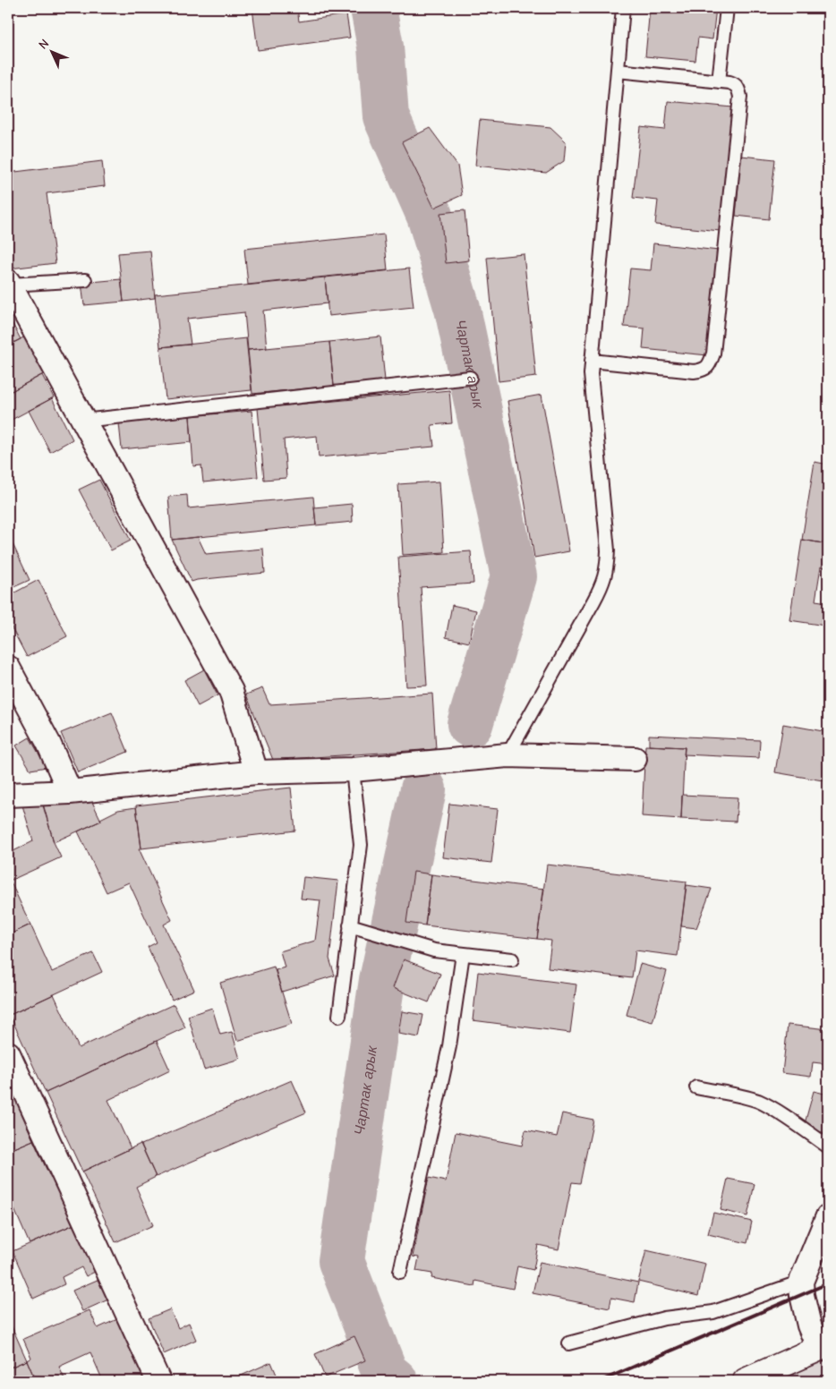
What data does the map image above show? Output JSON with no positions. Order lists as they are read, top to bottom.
{
  "water": ["Чартак арык"],
  "north": "top left"
}
